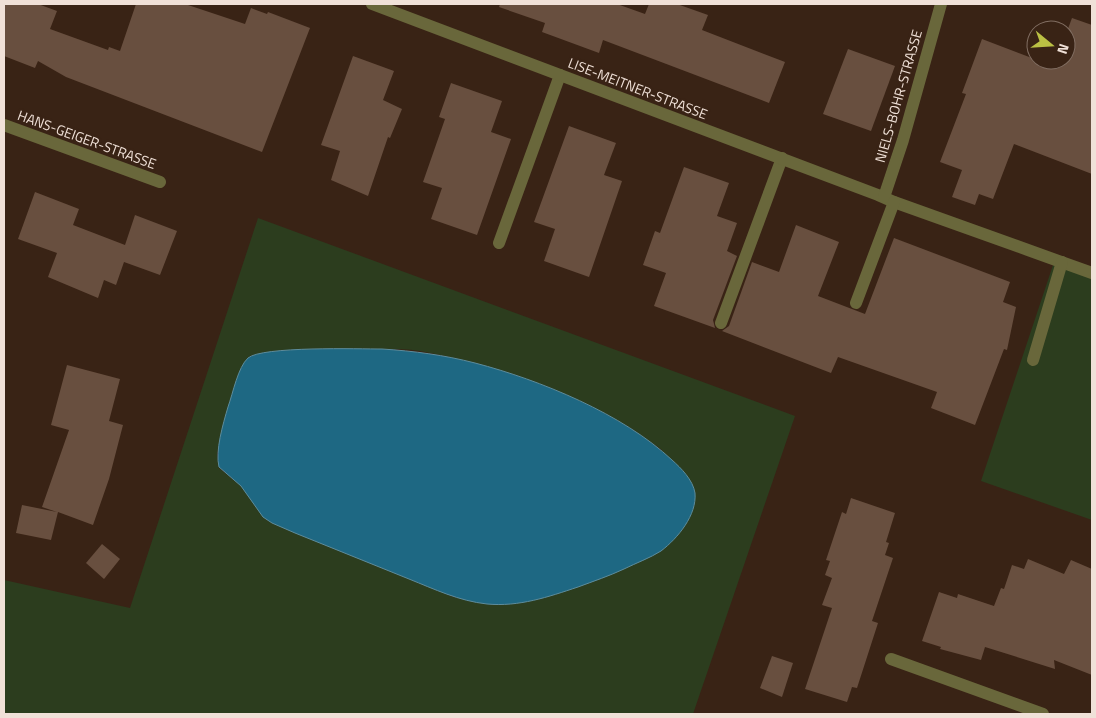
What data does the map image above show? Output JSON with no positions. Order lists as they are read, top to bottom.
{
  "streets": {
    "street": ["LISE-MEITNER-STRASSE", "NIELS-BOHR-STRASSE", "HANS-GEIGER-STRASSE"]
  },
  "crossings": [
    ["LISE-MEITNER-STRASSE", "NIELS-BOHR-STRASSE"]
  ],
  "north": "right"
}
